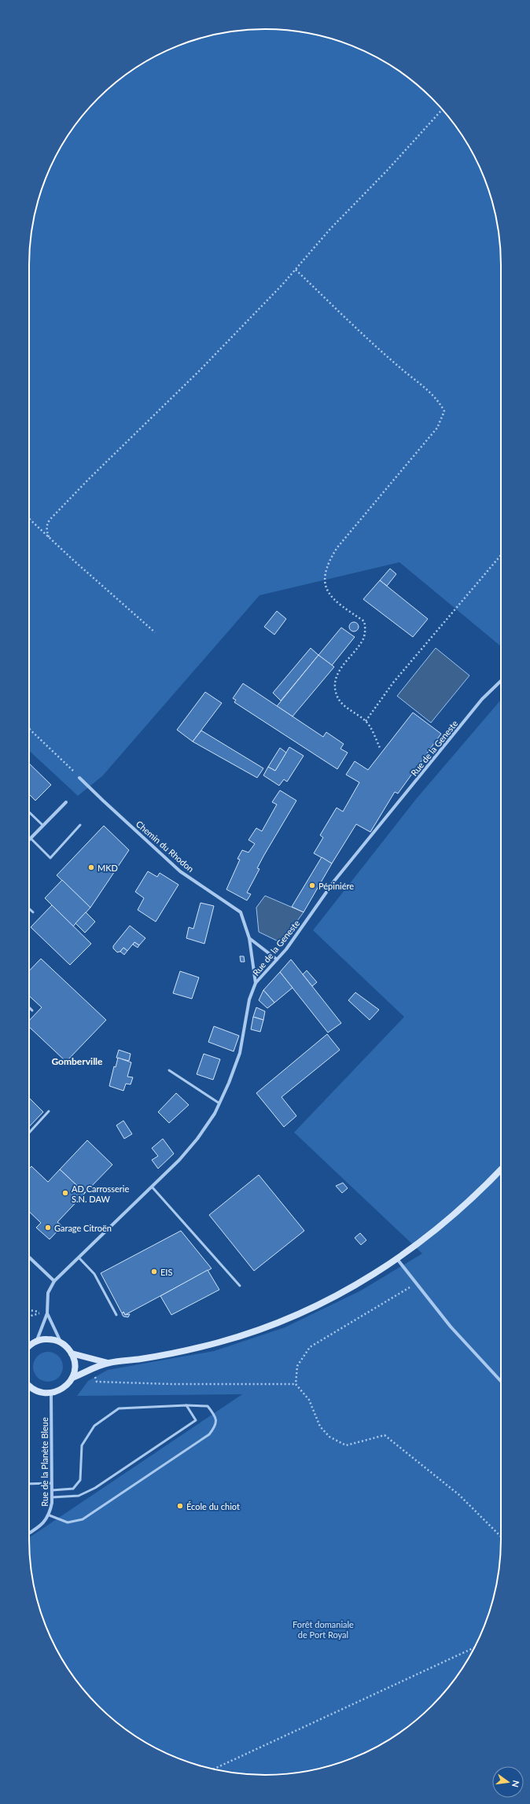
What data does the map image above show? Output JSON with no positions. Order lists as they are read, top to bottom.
{
  "streets": {
    "street": ["Rue de la Geneste", "Chemin du Rhodon", "Rue de la Planète Bleue"]
  },
  "crossings": [
    ["Rue de la Geneste", "Chemin du Rhodon"]
  ],
  "districts": ["Gomberville"],
  "parks": ["Forêt domaniale de Port Royal"],
  "places": [
    "MKD",
    "Pépiniére",
    "AD Carrosserie S.N. DAW",
    "Garage Citroën",
    "EIS",
    "École du chiot"
  ],
  "north": "right"
}
